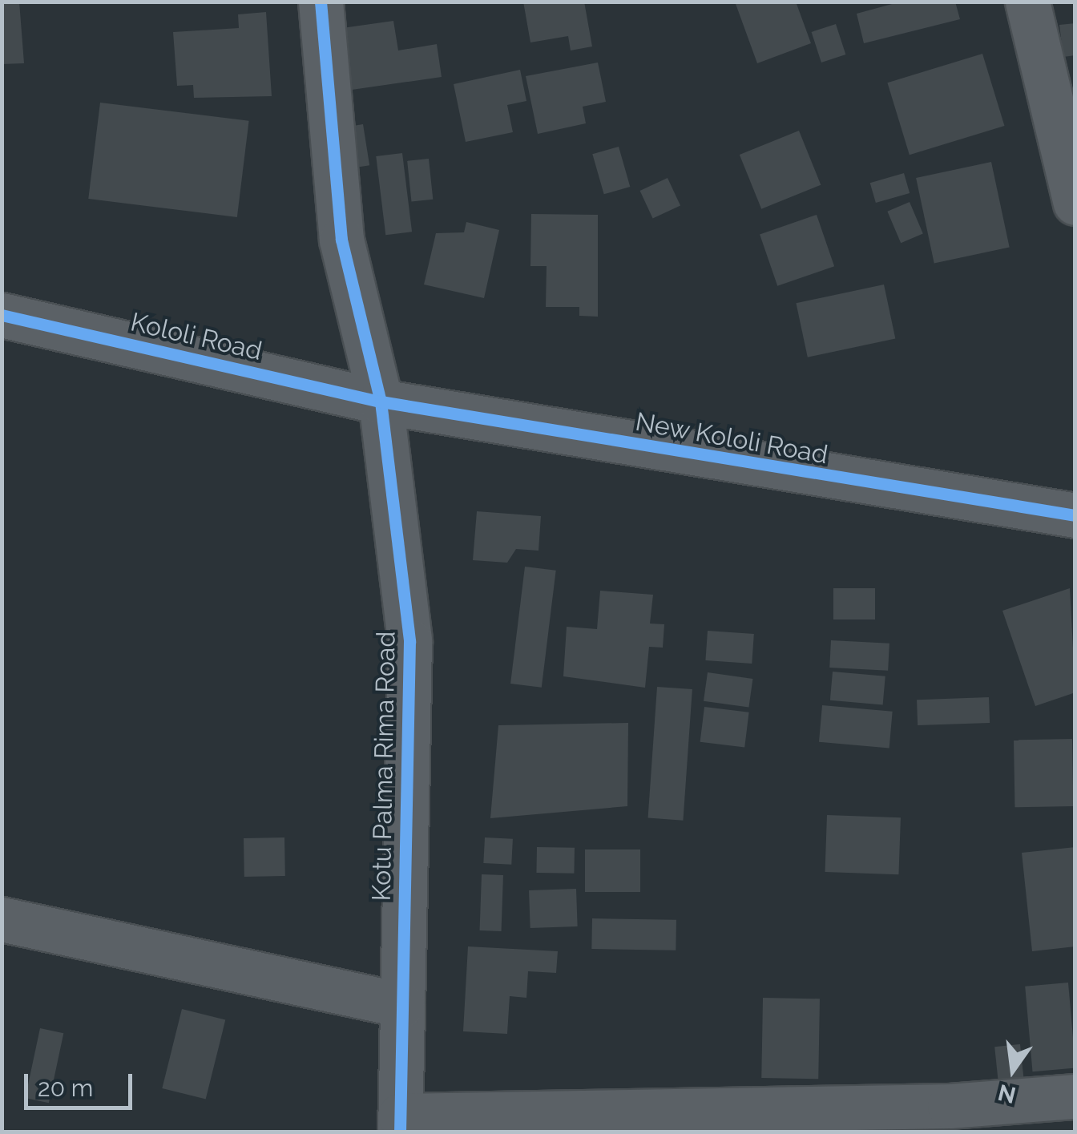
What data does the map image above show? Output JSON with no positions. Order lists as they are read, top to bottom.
{
  "streets": {
    "street": ["Kololi Road", "New Kololi Road", "Kotu Palma Rima Road"]
  },
  "crossings": [
    ["Kololi Road", "New Kololi Road"],
    ["Kololi Road", "Kotu Palma Rima Road"],
    ["New Kololi Road", "Kotu Palma Rima Road"]
  ],
  "scale_bar": "20 m",
  "north": "bottom"
}
